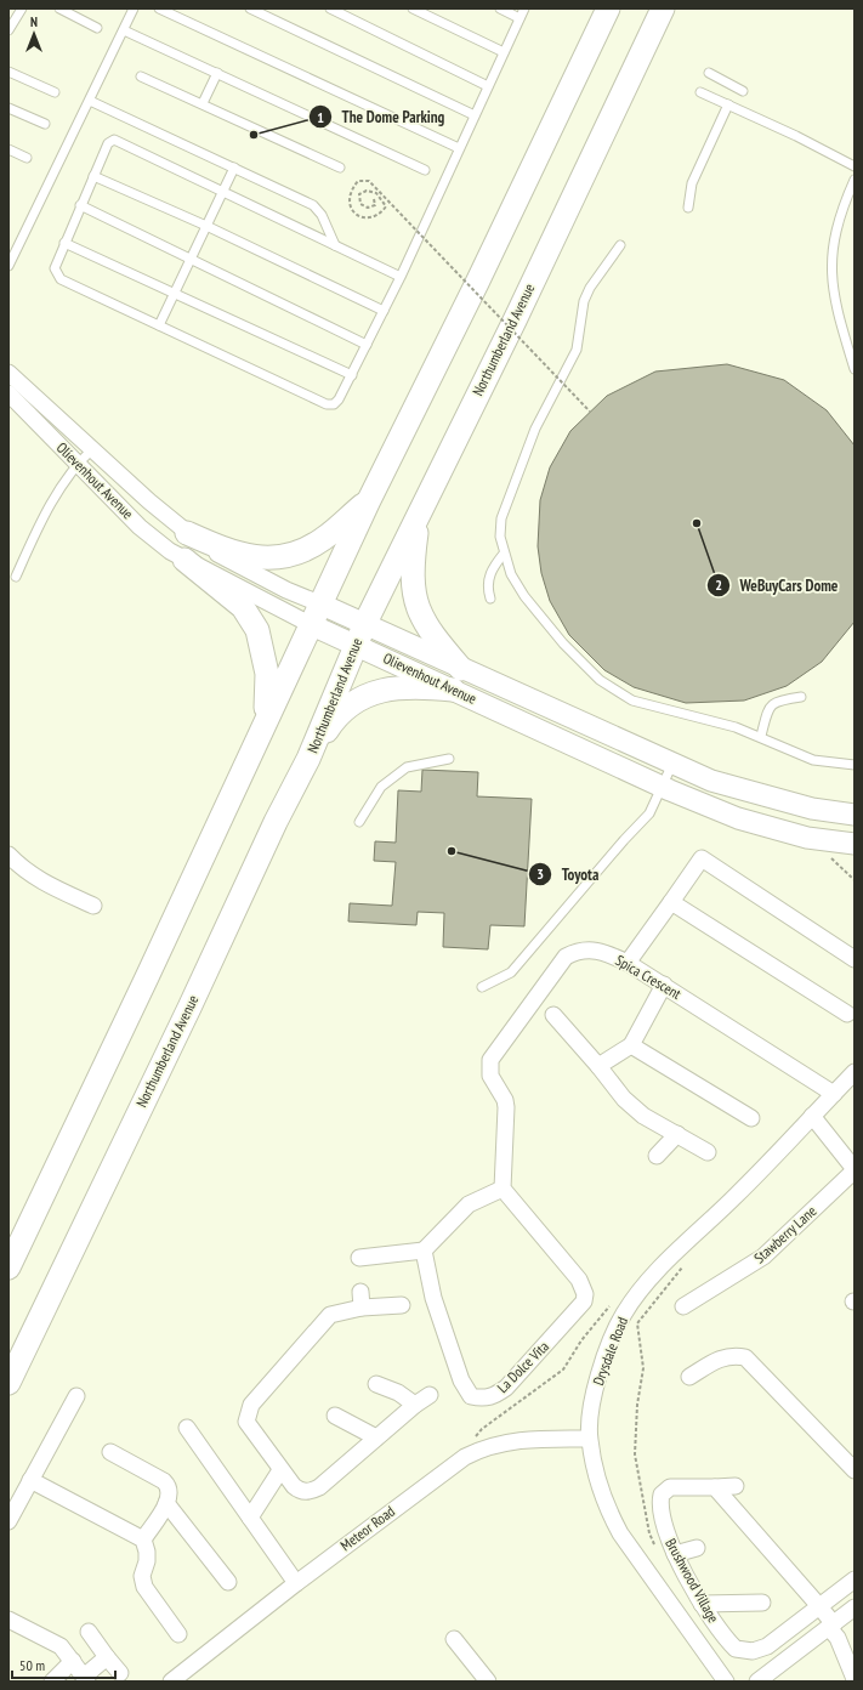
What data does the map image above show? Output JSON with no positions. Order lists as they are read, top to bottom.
{
  "streets": {
    "main road": ["Northumberland Avenue"],
    "street": [
      "Olievenhout Avenue",
      "Spica Crescent",
      "Stawberry Lane",
      "Drysdale Road",
      "La Dolce Vita",
      "Meteor Road",
      "Brushwood Village"
    ]
  },
  "crossings": [
    ["Northumberland Avenue", "Olievenhout Avenue"],
    ["Spica Crescent", "Drysdale Road"],
    ["Spica Crescent", "La Dolce Vita"],
    ["Stawberry Lane", "Drysdale Road"],
    ["Drysdale Road", "Meteor Road"]
  ],
  "places": ["The Dome Parking", "WeBuyCars Dome", "Toyota"],
  "scale_bar": "50 m",
  "north": "top"
}
